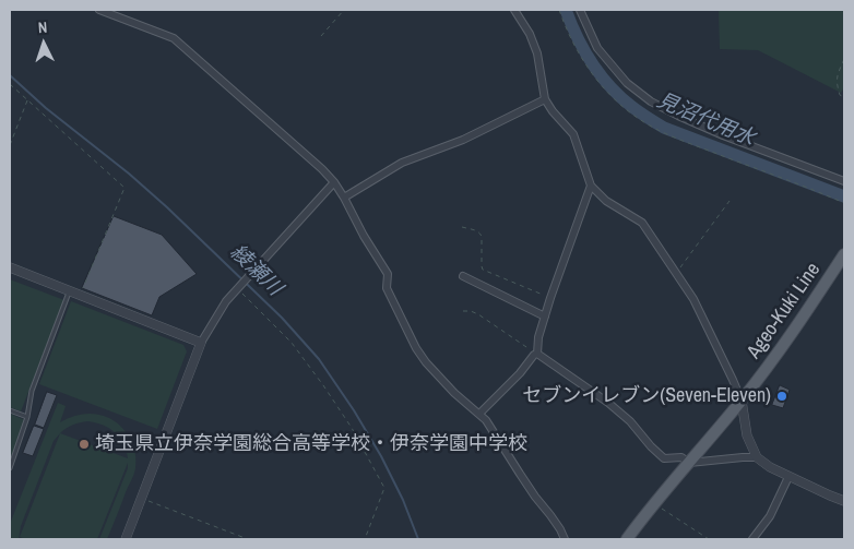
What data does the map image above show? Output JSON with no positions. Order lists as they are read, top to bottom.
{
  "streets": {
    "main road": ["Ageo-Kuki Line"]
  },
  "water": ["見沼代用水", "綾瀬川"],
  "places": ["セブンイレブン(Seven-Eleven)", "埼玉県立伊奈学園総合高等学校・伊奈学園中学校"],
  "north": "top"
}
